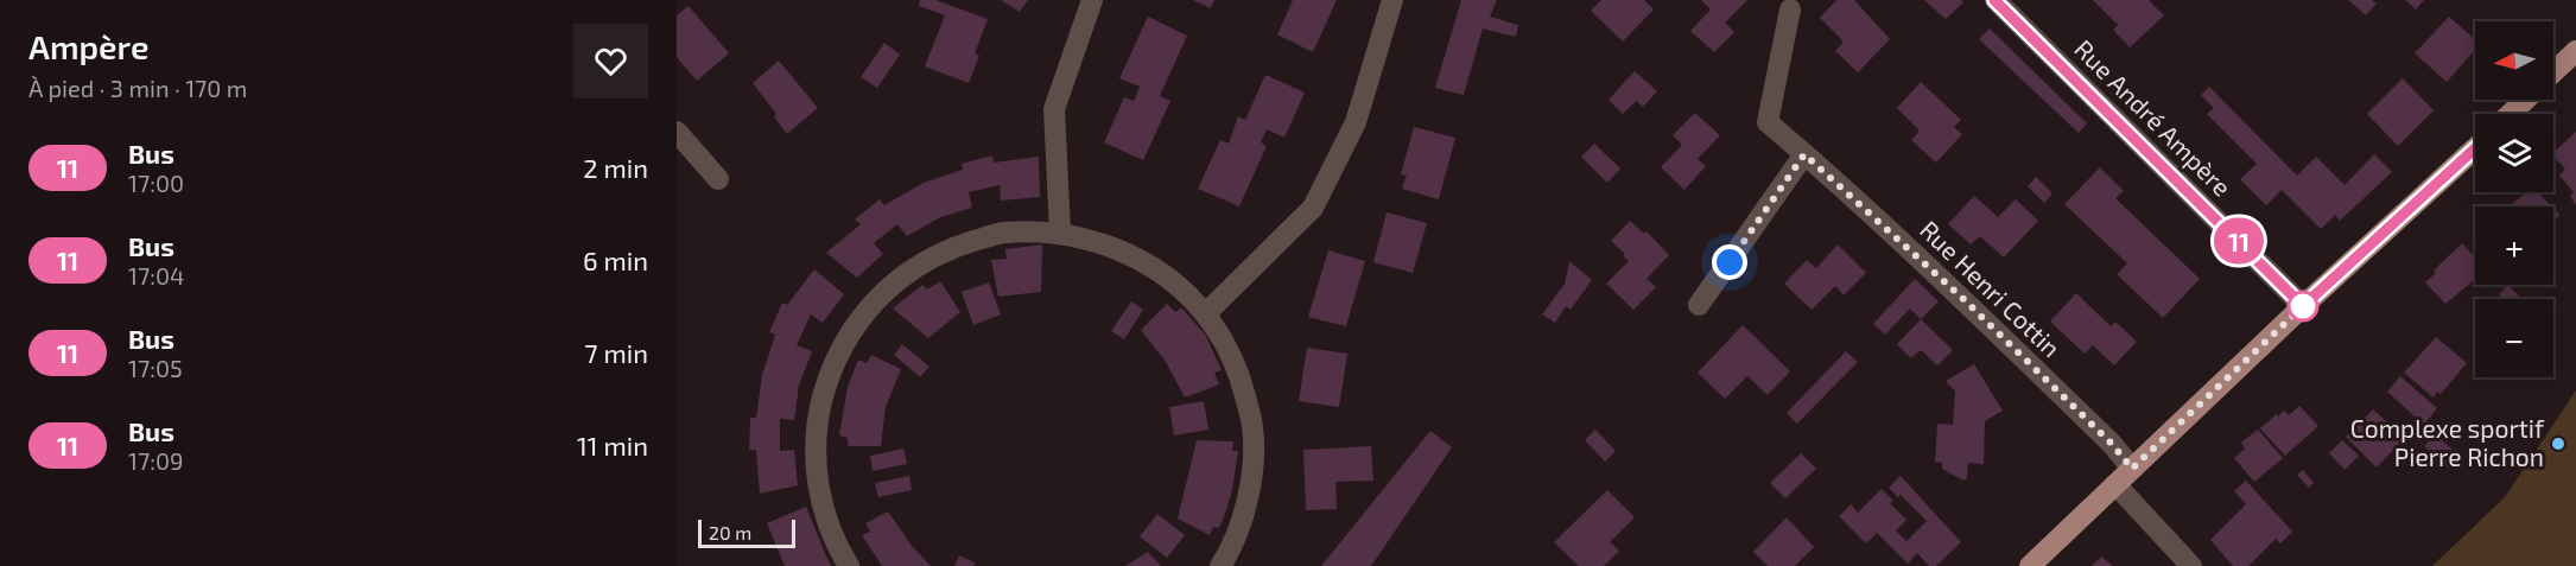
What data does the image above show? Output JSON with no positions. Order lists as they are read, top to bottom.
{
  "streets": {
    "street": ["Rue André Ampère", "Rue Henri Cottin"]
  },
  "places": ["Complexe sportif Pierre Richon"],
  "lines": ["bus line 11"],
  "scale_bar": "20 m",
  "north": "left",
  "page": {
    "heading": ["Ampère", "À pied · 3 min · 170 m"],
    "on_map": "11",
    "map_buttons": ["+", "−"],
    "list": [
      {
        "mark": "11",
        "name": "Bus",
        "note": "17:00",
        "value": "2 min"
      },
      {
        "mark": "11",
        "name": "Bus",
        "note": "17:04",
        "value": "6 min"
      },
      {
        "mark": "11",
        "name": "Bus",
        "note": "17:05",
        "value": "7 min"
      },
      {
        "mark": "11",
        "name": "Bus",
        "note": "17:09",
        "value": "11 min"
      }
    ],
    "scale": "20 m"
  }
}
